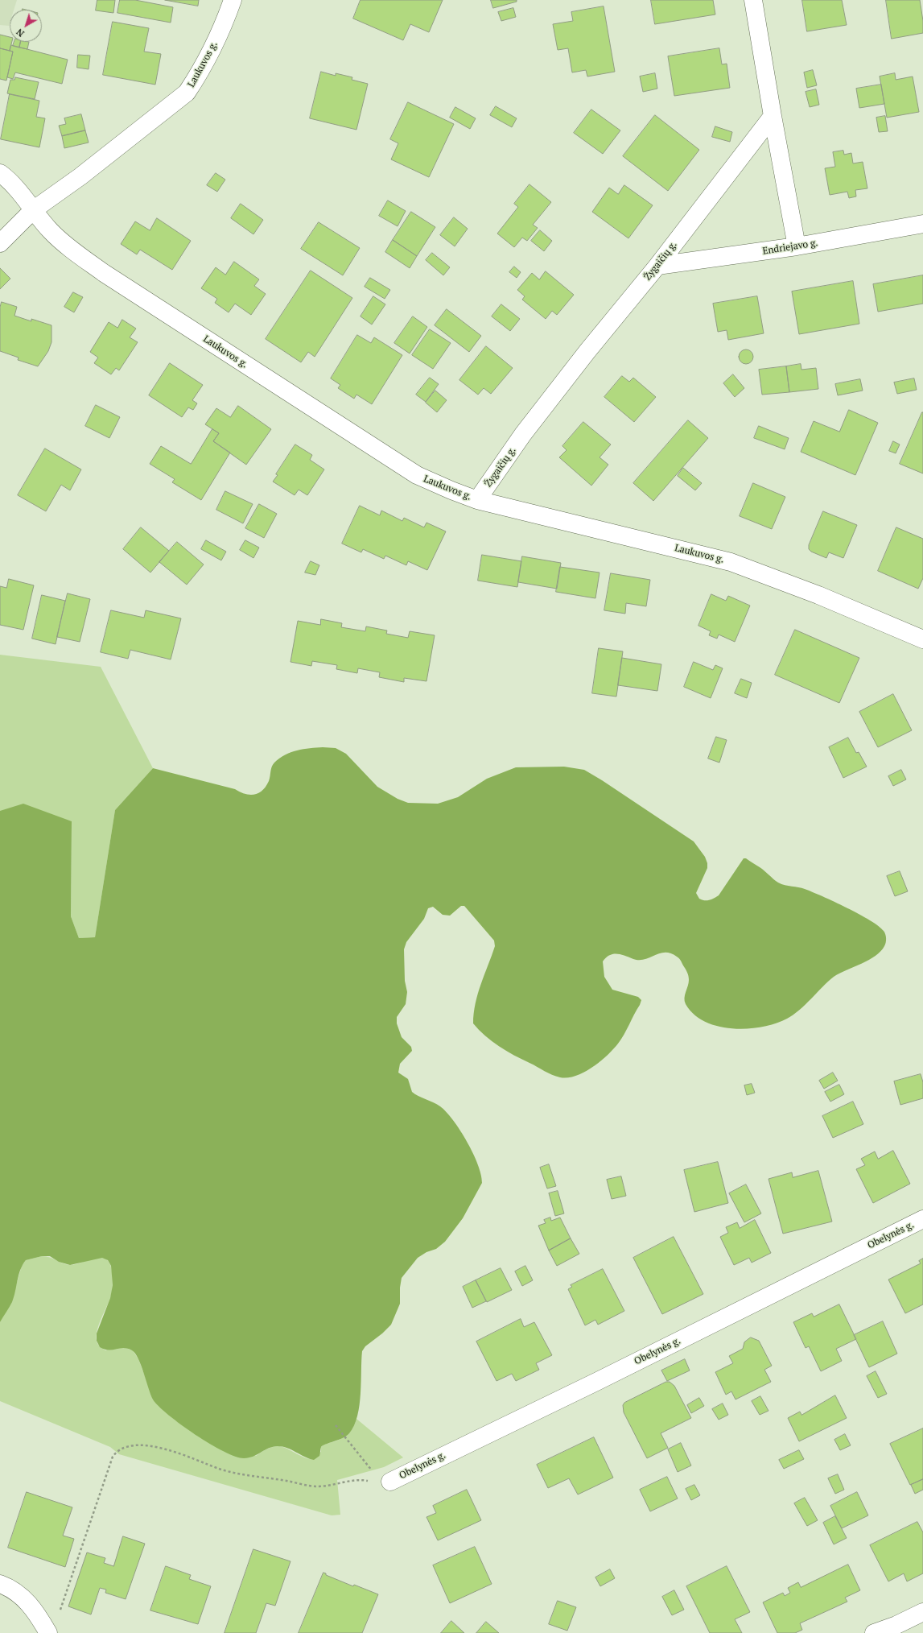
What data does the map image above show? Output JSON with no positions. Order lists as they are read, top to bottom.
{
  "streets": {
    "street": [
      "Laukuvos g.",
      "Endriejavo g.",
      "Žygaičių g.",
      "Obelynės g."
    ]
  },
  "crossings": [
    ["Laukuvos g.", "Žygaičių g."],
    ["Endriejavo g.", "Žygaičių g."]
  ],
  "north": "bottom left"
}
